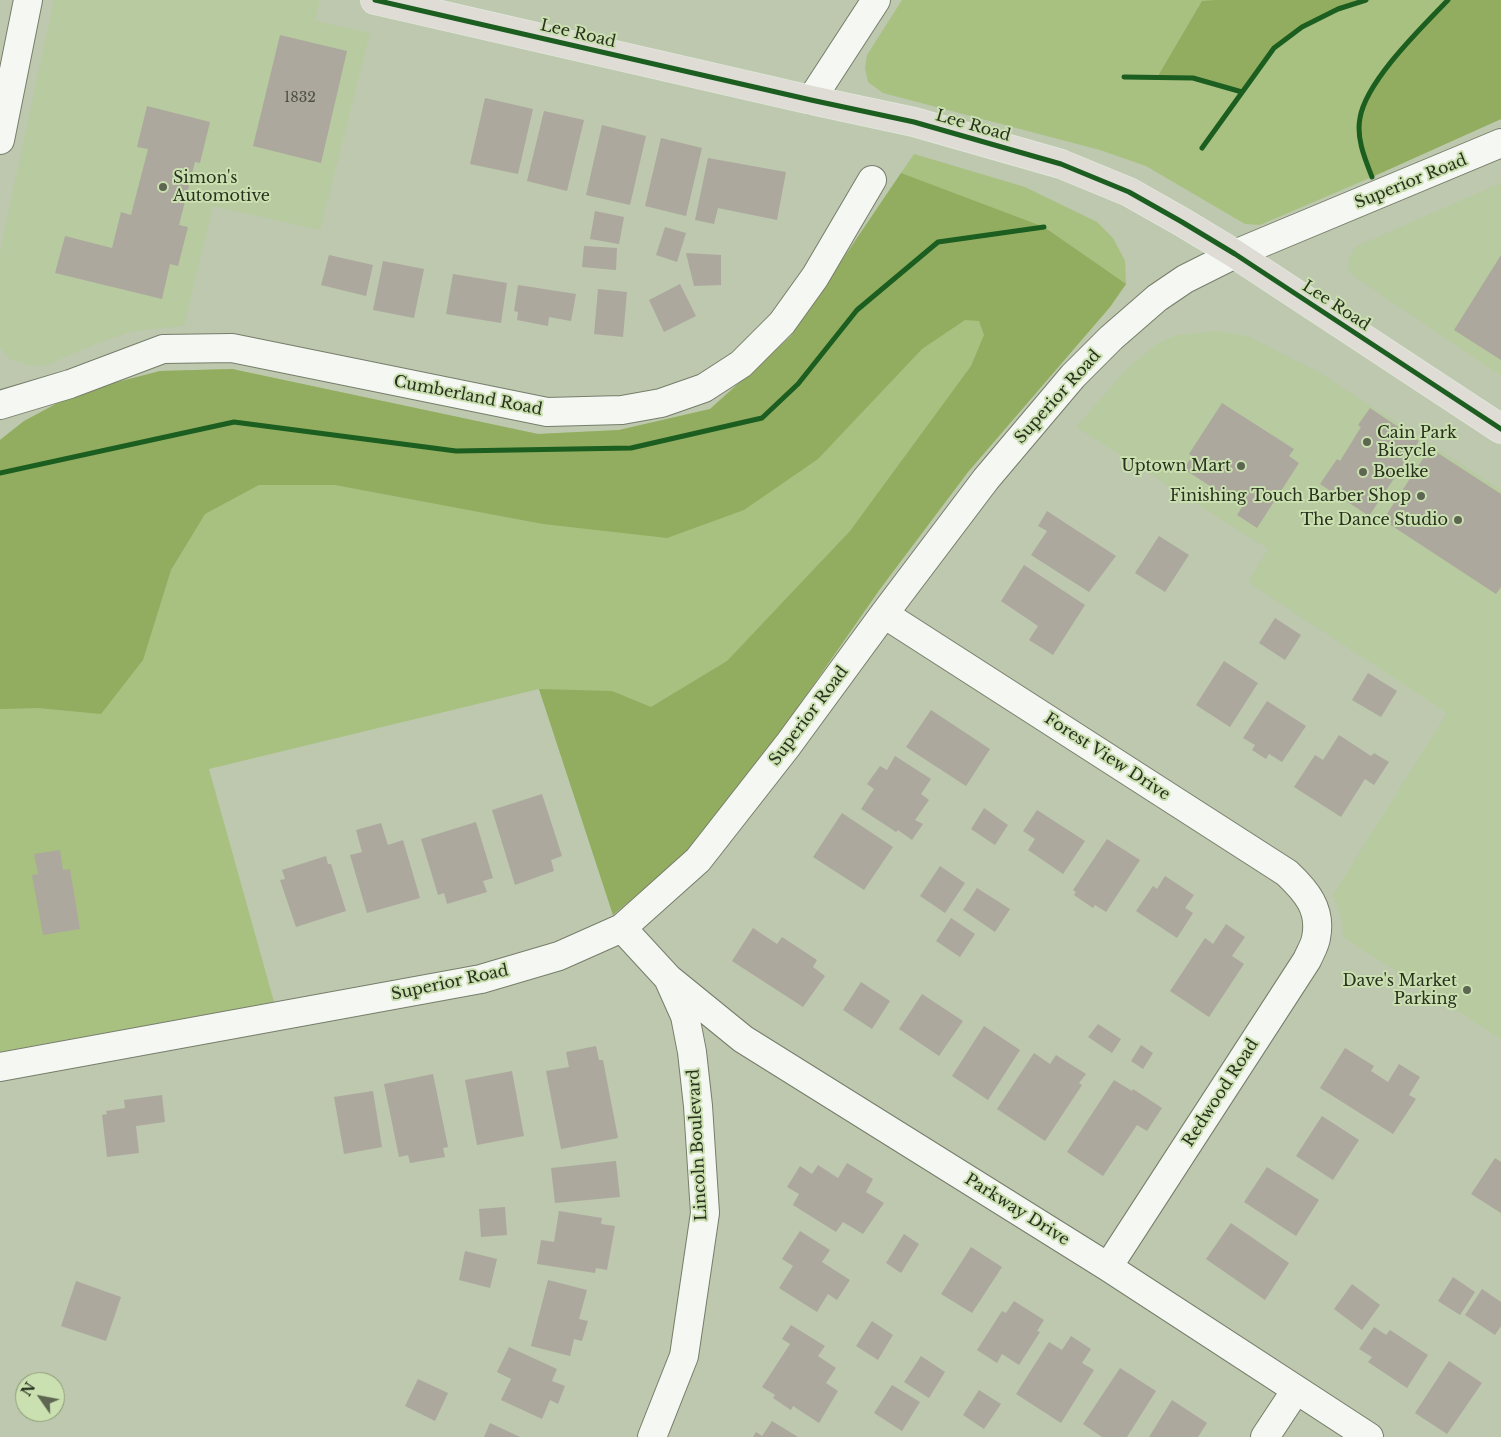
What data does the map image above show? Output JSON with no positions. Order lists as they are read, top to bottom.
{
  "streets": {
    "main road": ["Lee Road"],
    "street": [
      "Superior Road",
      "Cumberland Road",
      "Forest View Drive",
      "Redwood Road",
      "Lincoln Boulevard",
      "Parkway Drive"
    ]
  },
  "crossings": [
    ["Lee Road", "Superior Road"],
    ["Superior Road", "Forest View Drive"],
    ["Superior Road", "Lincoln Boulevard"],
    ["Forest View Drive", "Redwood Road"],
    ["Redwood Road", "Parkway Drive"],
    ["Lincoln Boulevard", "Parkway Drive"]
  ],
  "places": [
    "Simon's Automotive",
    "Cain Park Bicycle",
    "Uptown Mart",
    "Boelke",
    "Finishing Touch Barber Shop",
    "The Dance Studio",
    "Dave's Market Parking"
  ],
  "house_numbers": ["1832"],
  "north": "top left"
}
